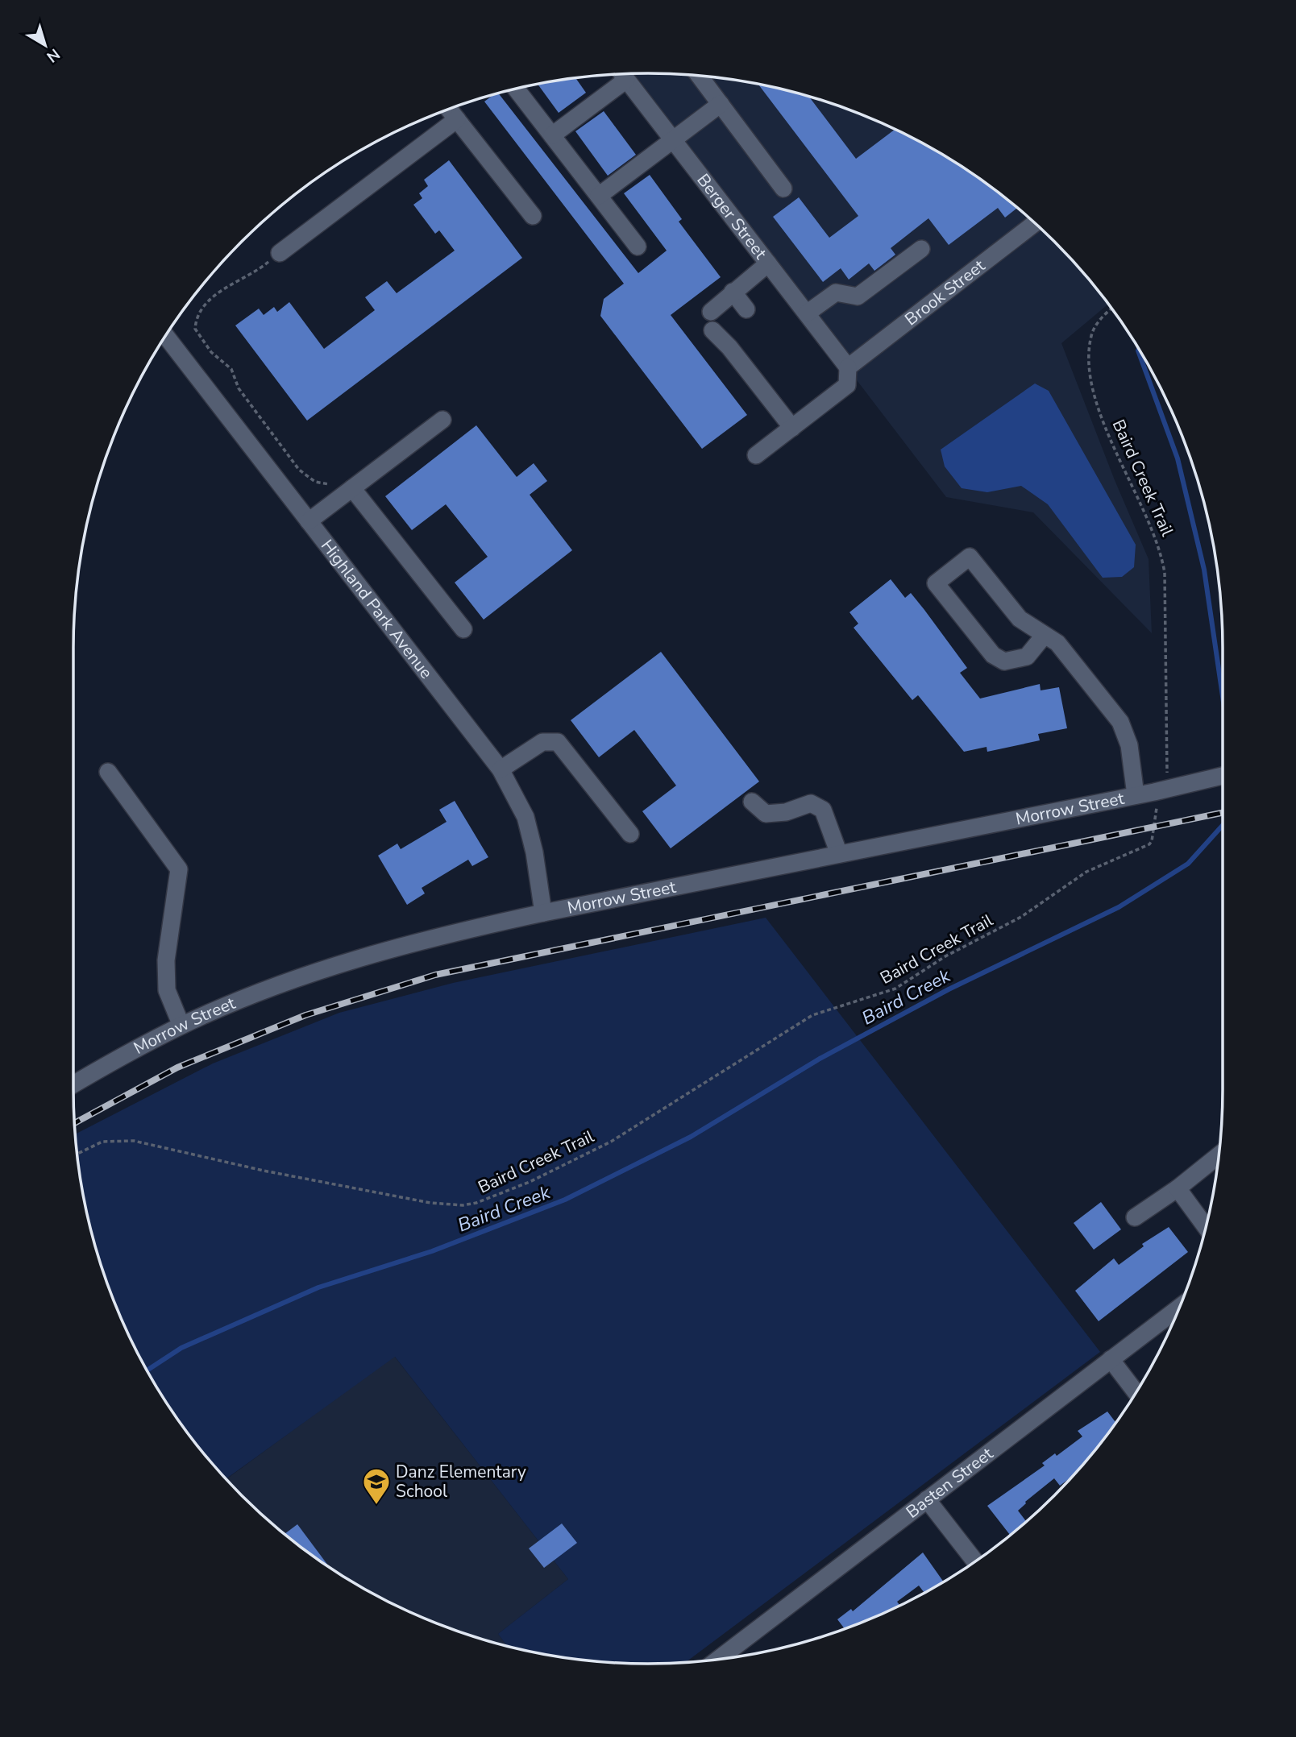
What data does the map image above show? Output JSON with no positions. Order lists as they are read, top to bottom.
{
  "streets": {
    "street": [
      "Berger Street",
      "Brook Street",
      "Highland Park Avenue",
      "Morrow Street",
      "Basten Street"
    ],
    "path": ["Baird Creek Trail"]
  },
  "crossings": [
    ["Berger Street", "Brook Street"],
    ["Baird Creek Trail", "Morrow Street"],
    ["Highland Park Avenue", "Morrow Street"]
  ],
  "water": ["Baird Creek"],
  "places": {
    "school or university": ["Danz Elementary School"]
  },
  "north": "bottom right"
}
